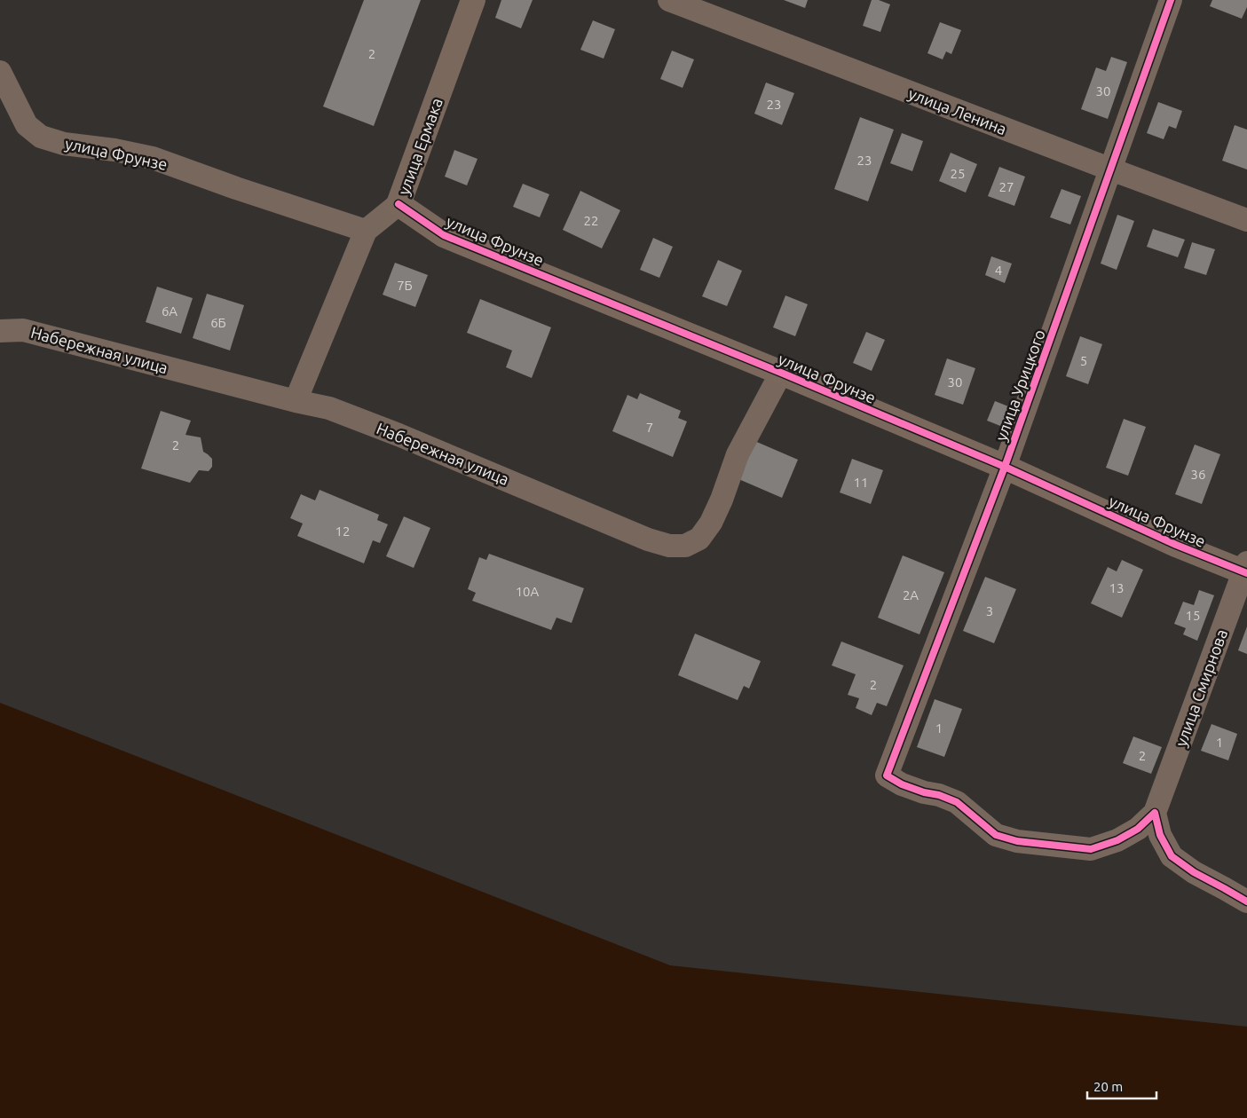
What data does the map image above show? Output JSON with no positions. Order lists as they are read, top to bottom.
{
  "streets": {
    "street": [
      "улица Ленина",
      "улица Ермака",
      "улица Фрунзе",
      "Набережная улица",
      "улица Урицкого",
      "улица Смирнова"
    ]
  },
  "crossings": [
    ["улица Ленина", "улица Урицкого"],
    ["улица Ермака", "улица Фрунзе"],
    ["улица Ермака", "Набережная улица"],
    ["улица Фрунзе", "Набережная улица"],
    ["улица Фрунзе", "улица Урицкого"],
    ["улица Фрунзе", "улица Смирнова"],
    ["улица Урицкого", "улица Смирнова"]
  ],
  "house_numbers": [
    "2",
    "30",
    "23",
    "23",
    "25",
    "27",
    "22",
    "4",
    "7Б",
    "6А",
    "6Б",
    "5",
    "30",
    "7",
    "2",
    "36",
    "11",
    "12",
    "13",
    "10А",
    "2А",
    "3",
    "15",
    "2",
    "1",
    "1",
    "2"
  ],
  "scale_bar": "20 m"
}
